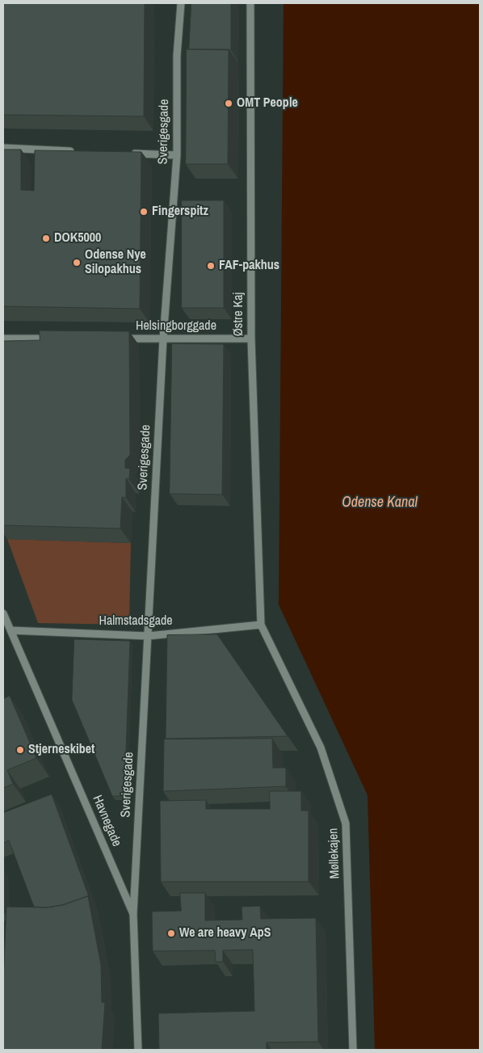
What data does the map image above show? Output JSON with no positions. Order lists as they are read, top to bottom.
{
  "streets": {
    "street": [
      "Sverigesgade",
      "Østre Kaj",
      "Helsingborggade",
      "Halmstadsgade",
      "Havnegade",
      "Møllekajen"
    ]
  },
  "crossings": [
    ["Sverigesgade", "Helsingborggade"],
    ["Sverigesgade", "Halmstadsgade"],
    ["Sverigesgade", "Havnegade"],
    ["Østre Kaj", "Helsingborggade"],
    ["Østre Kaj", "Halmstadsgade"],
    ["Østre Kaj", "Møllekajen"],
    ["Halmstadsgade", "Havnegade"],
    ["Halmstadsgade", "Møllekajen"]
  ],
  "water": ["Odense Kanal"],
  "places": [
    "OMT People",
    "Fingerspitz",
    "DOK5000",
    "Odense Nye Silopakhus",
    "FAF-pakhus",
    "Stjerneskibet",
    "We are heavy ApS"
  ]
}
